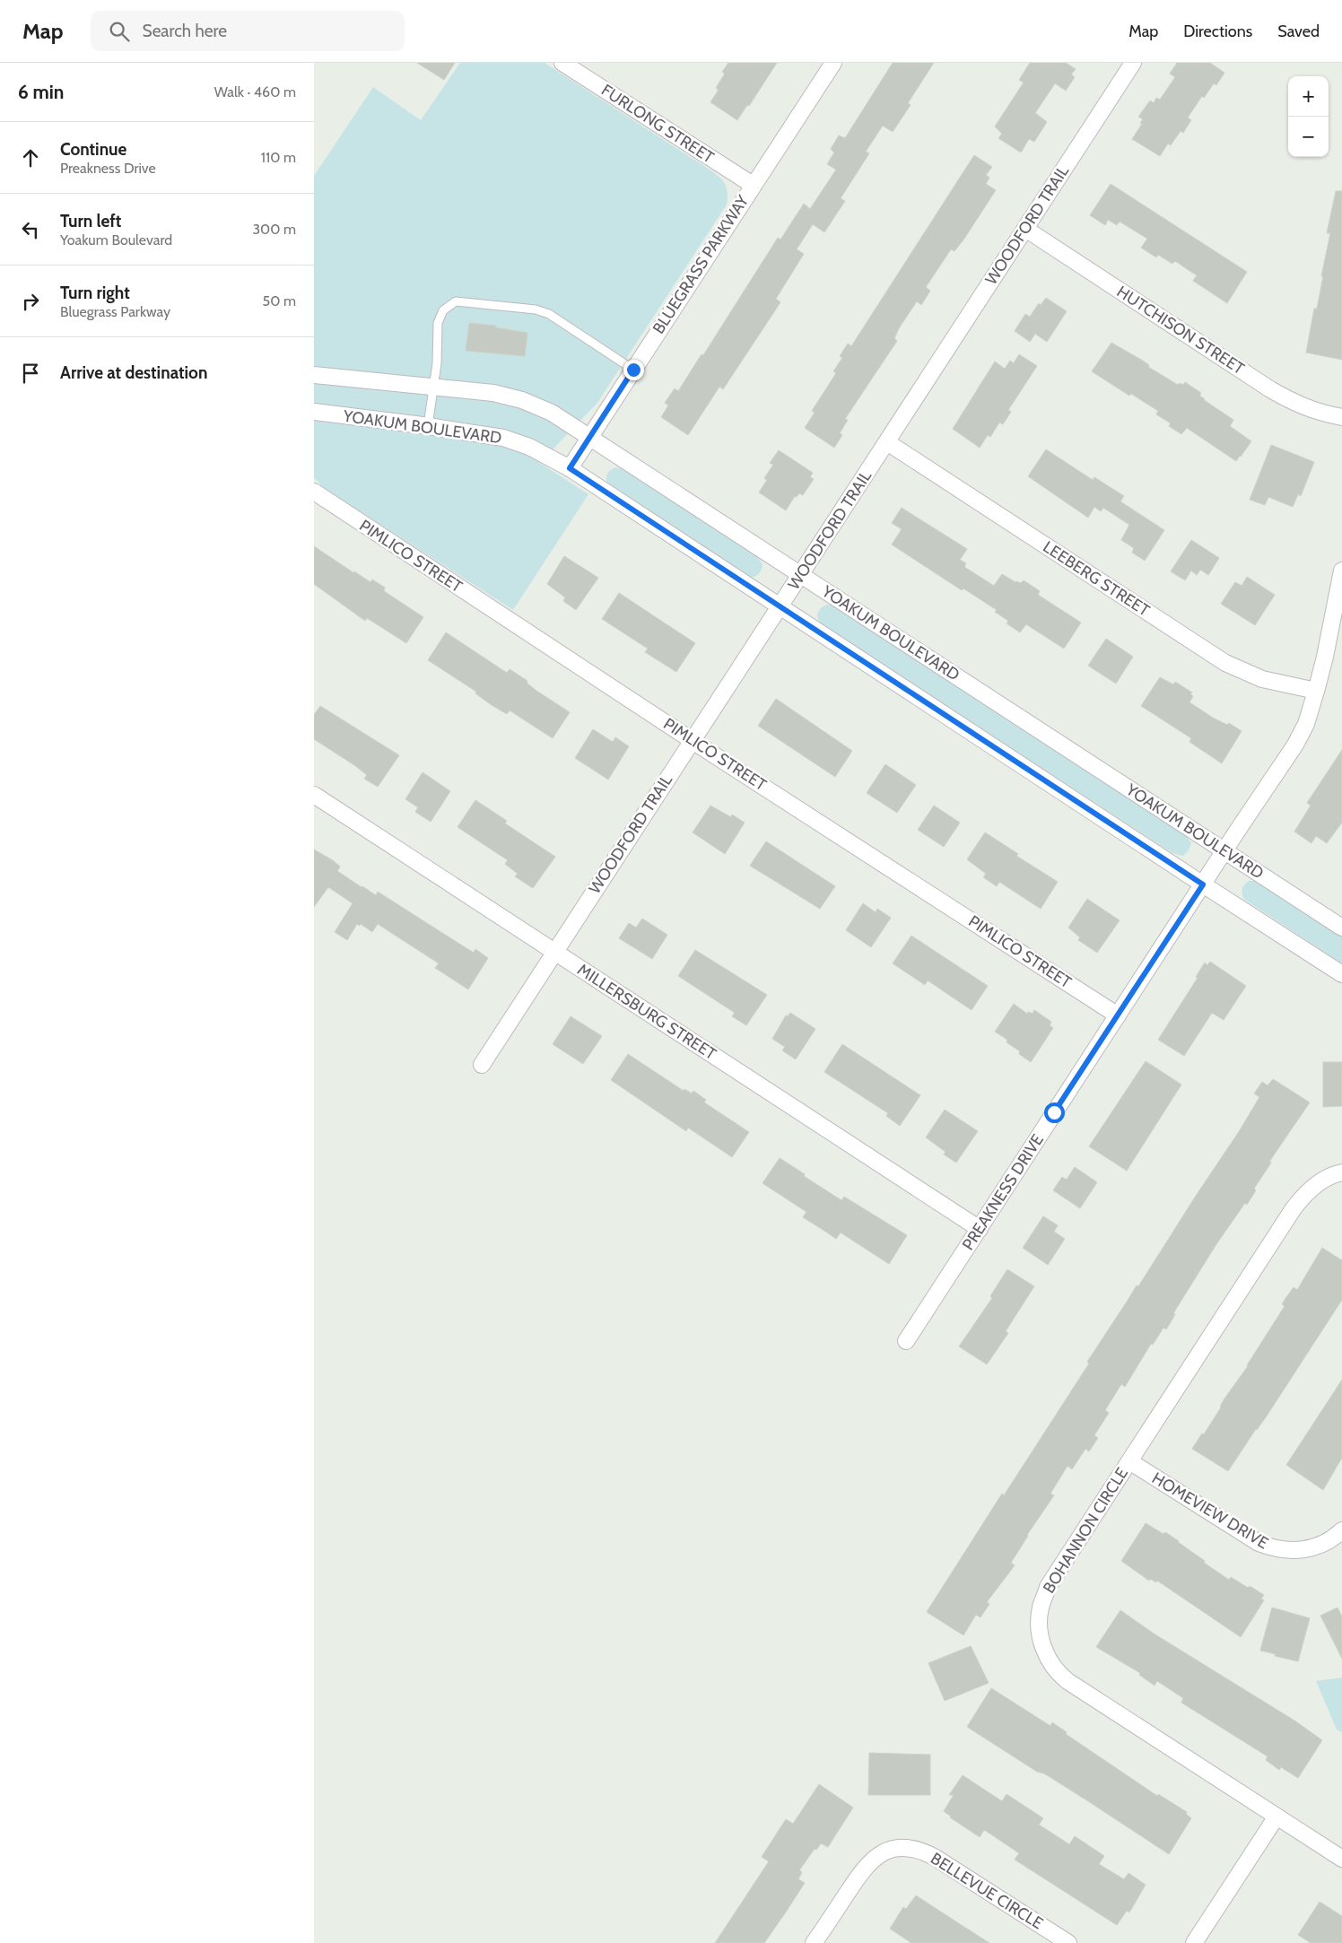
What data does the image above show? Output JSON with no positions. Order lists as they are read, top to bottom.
{
  "streets": {
    "street": [
      "FURLONG STREET",
      "WOODFORD TRAIL",
      "BLUEGRASS PARKWAY",
      "HUTCHISON STREET",
      "YOAKUM BOULEVARD",
      "PIMLICO STREET",
      "LEEBERG STREET",
      "MILLERSBURG STREET",
      "PREAKNESS DRIVE",
      "HOMEVIEW DRIVE",
      "BOHANNON CIRCLE",
      "BELLEVUE CIRCLE"
    ]
  },
  "crossings": [
    ["FURLONG STREET", "BLUEGRASS PARKWAY"],
    ["WOODFORD TRAIL", "HUTCHISON STREET"],
    ["WOODFORD TRAIL", "YOAKUM BOULEVARD"],
    ["WOODFORD TRAIL", "PIMLICO STREET"],
    ["WOODFORD TRAIL", "LEEBERG STREET"],
    ["WOODFORD TRAIL", "MILLERSBURG STREET"],
    ["BLUEGRASS PARKWAY", "YOAKUM BOULEVARD"],
    ["YOAKUM BOULEVARD", "PREAKNESS DRIVE"],
    ["PIMLICO STREET", "PREAKNESS DRIVE"],
    ["LEEBERG STREET", "PREAKNESS DRIVE"],
    ["MILLERSBURG STREET", "PREAKNESS DRIVE"],
    ["HOMEVIEW DRIVE", "BOHANNON CIRCLE"]
  ],
  "page": {
    "header": "Map",
    "search": "Search here",
    "nav": ["Map", "Directions", "Saved"],
    "heading": ["6 min", "Walk · 460 m"],
    "map_buttons": ["+", "−"],
    "list": [
      ["Continue", "Preakness Drive", "110 m"],
      ["Turn left", "Yoakum Boulevard", "300 m"],
      ["Turn right", "Bluegrass Parkway", "50 m"],
      "Arrive at destination"
    ]
  }
}
